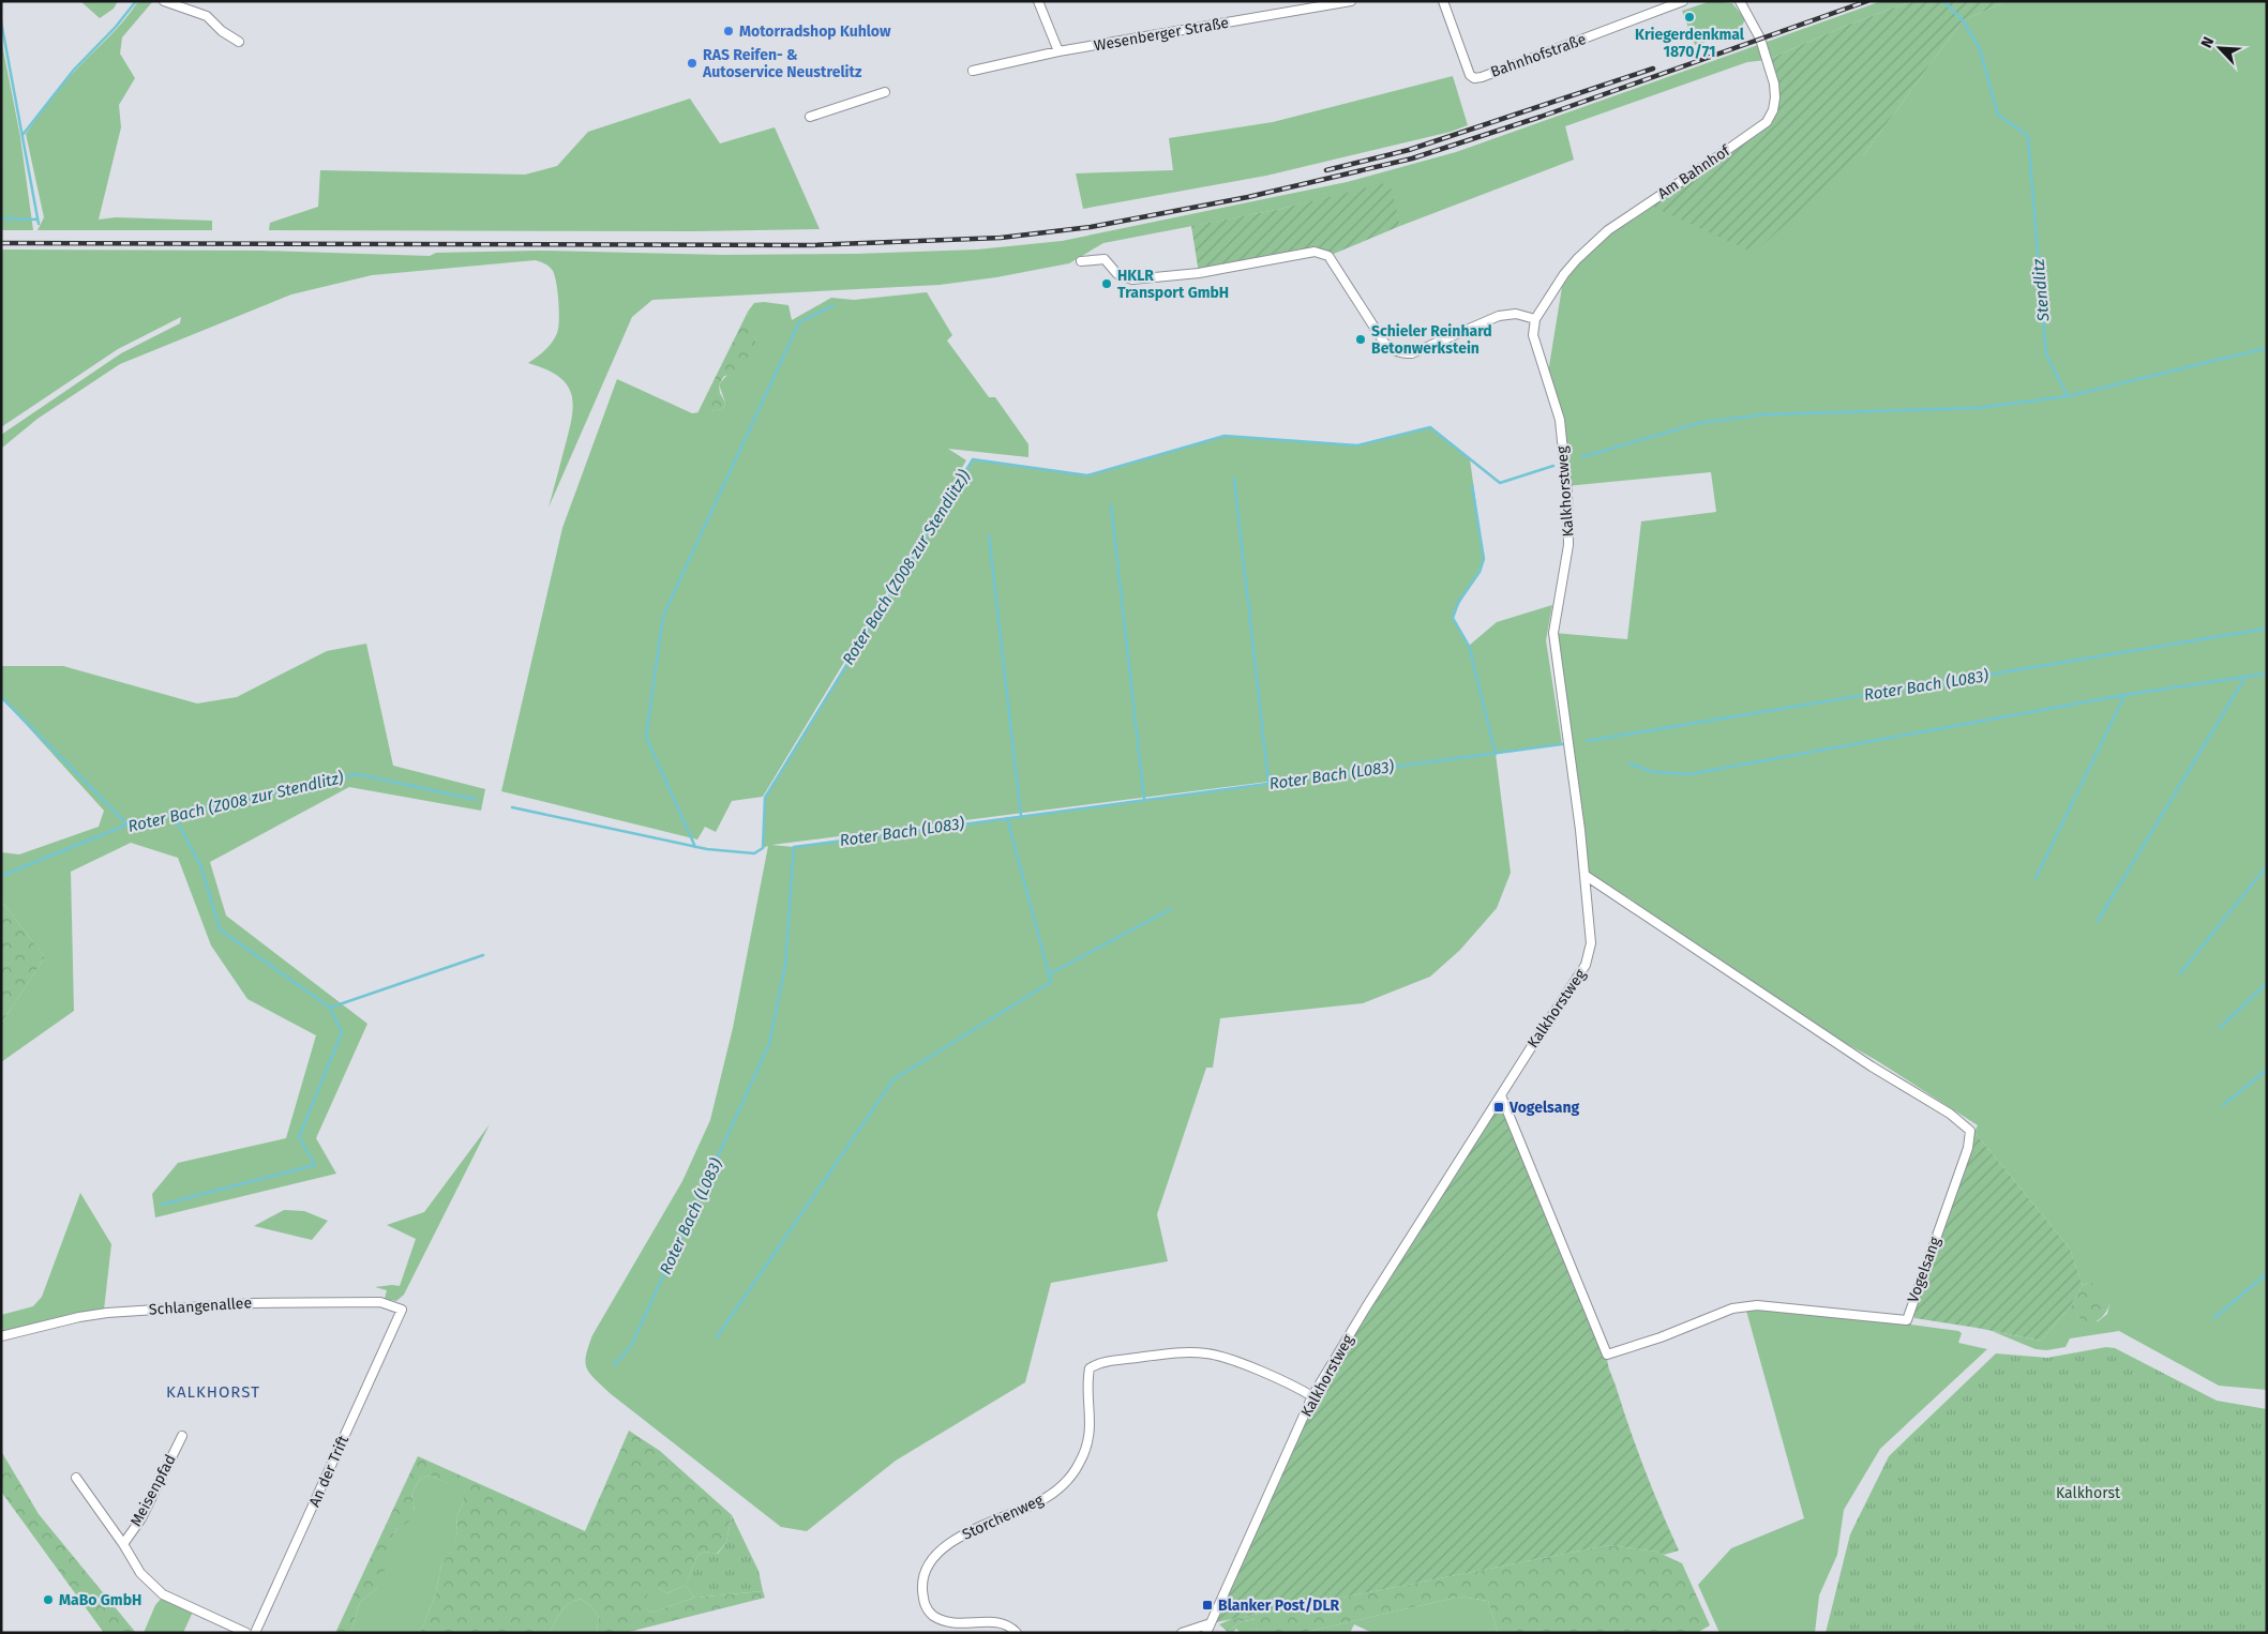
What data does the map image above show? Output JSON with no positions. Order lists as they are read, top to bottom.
{
  "streets": {
    "street": [
      "Wesenberger Straße",
      "Bahnhofstraße",
      "Am Bahnhof",
      "Kalkhorstweg",
      "Vogelsang",
      "Schlangenallee",
      "An der Trift",
      "Meisenpfad",
      "Storchenweg"
    ]
  },
  "crossings": [
    ["Am Bahnhof", "Kalkhorstweg"],
    ["Kalkhorstweg", "Vogelsang"],
    ["Kalkhorstweg", "Storchenweg"],
    ["Schlangenallee", "An der Trift"]
  ],
  "districts": ["KALKHORST"],
  "water": [
    "Stendlitz",
    "Roter Bach (Z008 zur Stendlitz))",
    "Roter Bach (L083)",
    "Roter Bach (Z008 zur Stendlitz)"
  ],
  "parks": ["Kalkhorst"],
  "places": {
    "other": [
      "Kriegerdenkmal 1870/71",
      "Motorradshop Kuhlow",
      "RAS Reifen- & Autoservice Neustrelitz",
      "HKLR Transport GmbH",
      "Schieler Reinhard Betonwerkstein",
      "MaBo GmbH"
    ],
    "transit": ["Vogelsang", "Blanker Post/DLR"]
  },
  "north": "top left"
}
